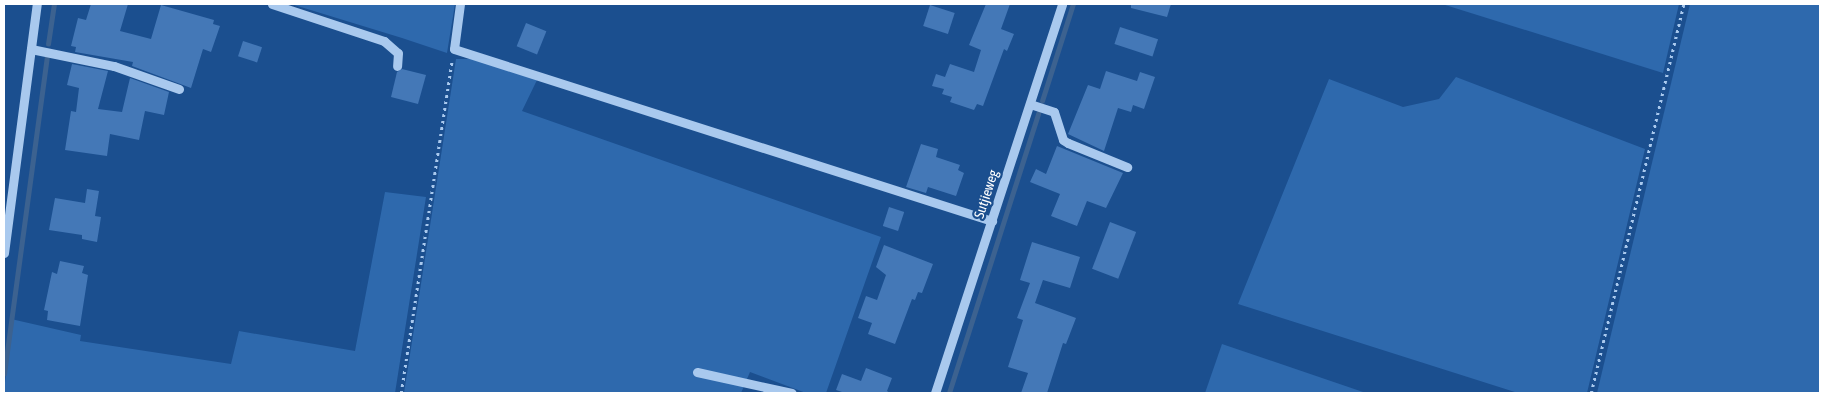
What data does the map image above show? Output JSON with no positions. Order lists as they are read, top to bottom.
{
  "streets": {
    "street": ["Sutjieweg"]
  }
}
